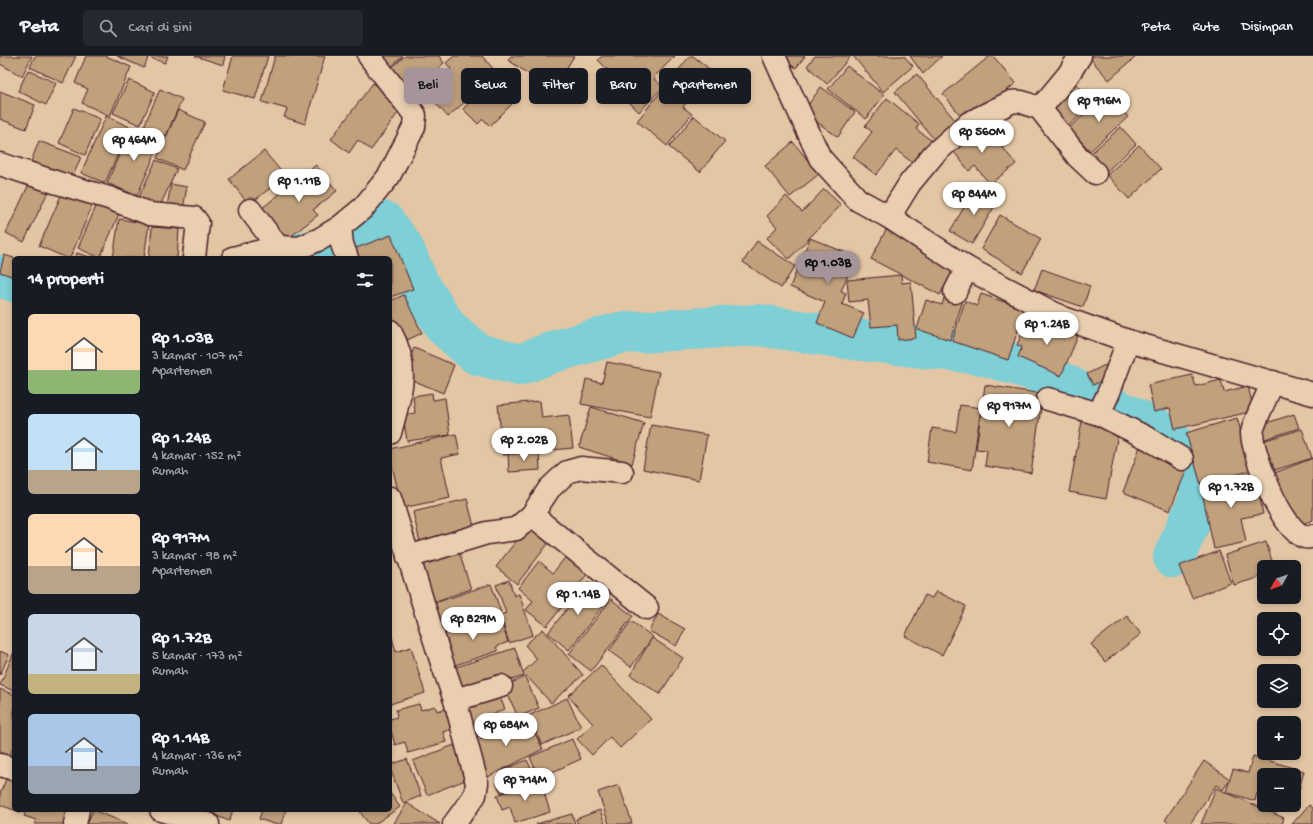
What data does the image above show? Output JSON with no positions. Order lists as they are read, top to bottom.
{
  "north": "bottom left",
  "page": {
    "header": "Peta",
    "search": "Cari di sini",
    "nav": ["Peta", "Rute", "Disimpan"],
    "chip": [
      "Beli",
      "Sewa",
      "Filter",
      "Baru",
      "Apartemen"
    ],
    "price": [
      "Rp 916M",
      "Rp 560M",
      "Rp 464M",
      "Rp 1.11B",
      "Rp 844M",
      "Rp 1.03B",
      "Rp 1.24B",
      "Rp 917M",
      "Rp 2.02B",
      "Rp 1.72B",
      "Rp 1.14B",
      "Rp 829M",
      "Rp 684M",
      "Rp 714M"
    ],
    "heading": "14 properti",
    "list": [
      {
        "name": "Rp 1.03B",
        "note": "3 kamar · 107 m² · Apartemen"
      },
      {
        "name": "Rp 1.24B",
        "note": "4 kamar · 152 m² · Rumah"
      },
      {
        "name": "Rp 917M",
        "note": "3 kamar · 98 m² · Apartemen"
      },
      {
        "name": "Rp 1.72B",
        "note": "5 kamar · 173 m² · Rumah"
      },
      {
        "name": "Rp 1.14B",
        "note": "4 kamar · 136 m² · Rumah"
      }
    ],
    "map_buttons": ["+", "−"]
  }
}
